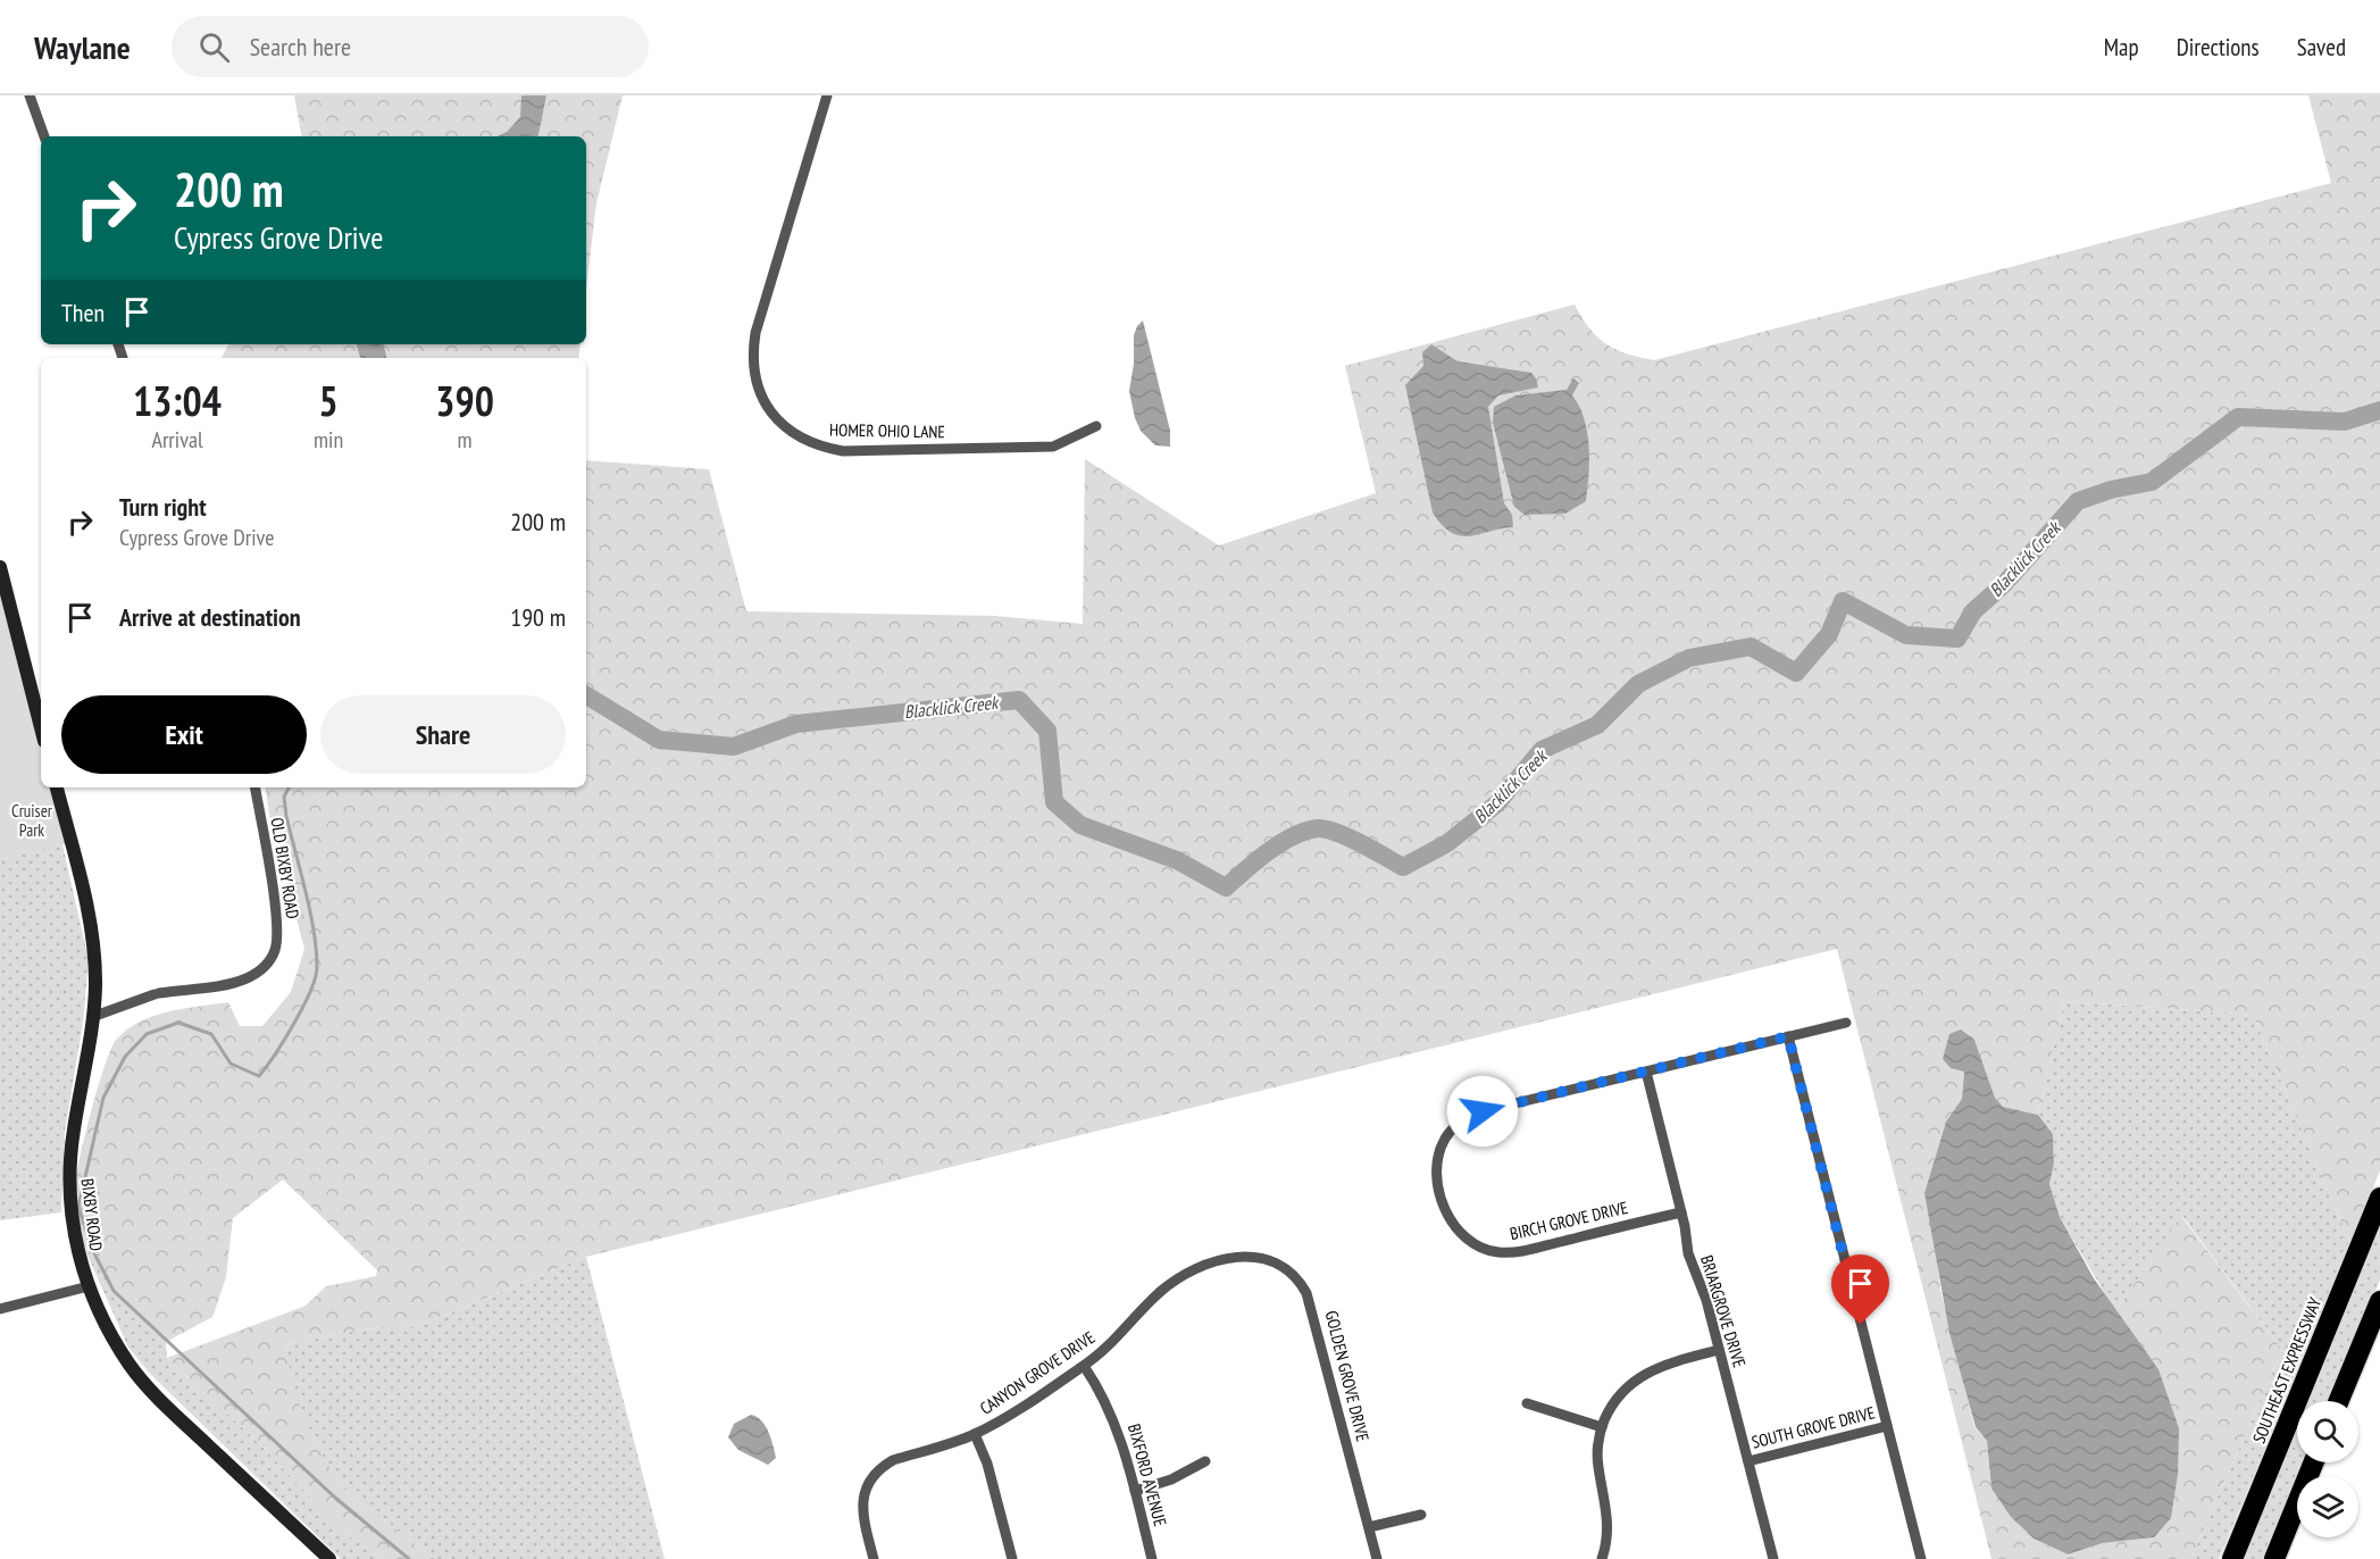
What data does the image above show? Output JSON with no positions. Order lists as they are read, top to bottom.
{
  "streets": {
    "highway": ["SOUTHEAST EXPRESSWAY"],
    "street": [
      "HOMER OHIO LANE",
      "OLD BIXBY ROAD",
      "BIXBY ROAD",
      "BIRCH GROVE DRIVE",
      "BRIARGROVE DRIVE",
      "CANYON GROVE DRIVE",
      "GOLDEN GROVE DRIVE",
      "SOUTH GROVE DRIVE",
      "BIXFORD AVENUE"
    ]
  },
  "crossings": [
    ["OLD BIXBY ROAD", "BIXBY ROAD"],
    ["BIRCH GROVE DRIVE", "BRIARGROVE DRIVE"],
    ["BRIARGROVE DRIVE", "SOUTH GROVE DRIVE"],
    ["CANYON GROVE DRIVE", "GOLDEN GROVE DRIVE"],
    ["CANYON GROVE DRIVE", "BIXFORD AVENUE"]
  ],
  "water": ["Blacklick Creek"],
  "parks": ["Cruiser Park"],
  "page": {
    "header": "Waylane",
    "search": "Search here",
    "nav": ["Map", "Directions", "Saved"],
    "turn": ["200 m", "Cypress Grove Drive"],
    "then": "Then",
    "eta": [
      "13:04",
      "Arrival",
      "5",
      "min",
      "390",
      "m"
    ],
    "list": [
      {
        "name": "Turn right",
        "note": "Cypress Grove Drive",
        "value": "200 m"
      },
      {
        "name": "Arrive at destination",
        "value": "190 m"
      }
    ],
    "buttons": ["Exit", "Share"]
  }
}
